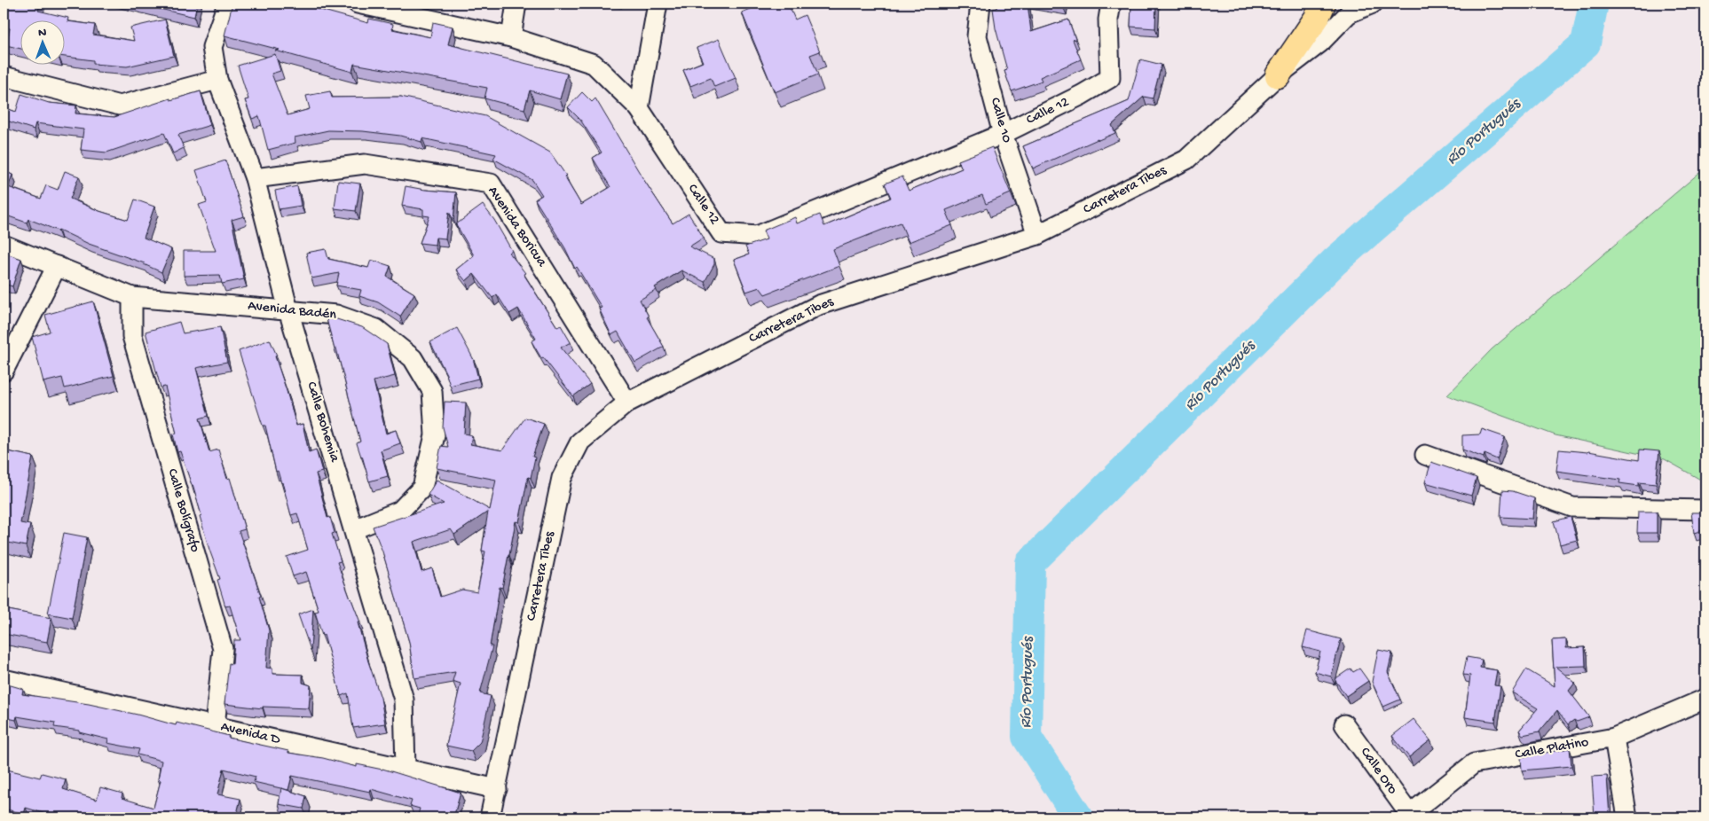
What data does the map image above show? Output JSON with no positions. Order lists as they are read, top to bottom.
{
  "streets": {
    "street": [
      "Calle 12",
      "Calle 10",
      "Carretera Tibes",
      "Avenida Boricua",
      "Avenida Badén",
      "Calle Bohemia",
      "Calle Bolígrafo",
      "Avenida D",
      "Calle Platino",
      "Calle Oro"
    ]
  },
  "crossings": [
    ["Calle 12", "Calle 10"],
    ["Calle 10", "Carretera Tibes"],
    ["Carretera Tibes", "Avenida Boricua"],
    ["Carretera Tibes", "Avenida D"],
    ["Avenida Boricua", "Calle Bohemia"],
    ["Avenida Badén", "Calle Bohemia"],
    ["Avenida Badén", "Calle Bolígrafo"],
    ["Calle Bohemia", "Avenida D"],
    ["Calle Bolígrafo", "Avenida D"],
    ["Calle Platino", "Calle Oro"]
  ],
  "water": ["Río Portugués"],
  "north": "top"
}
